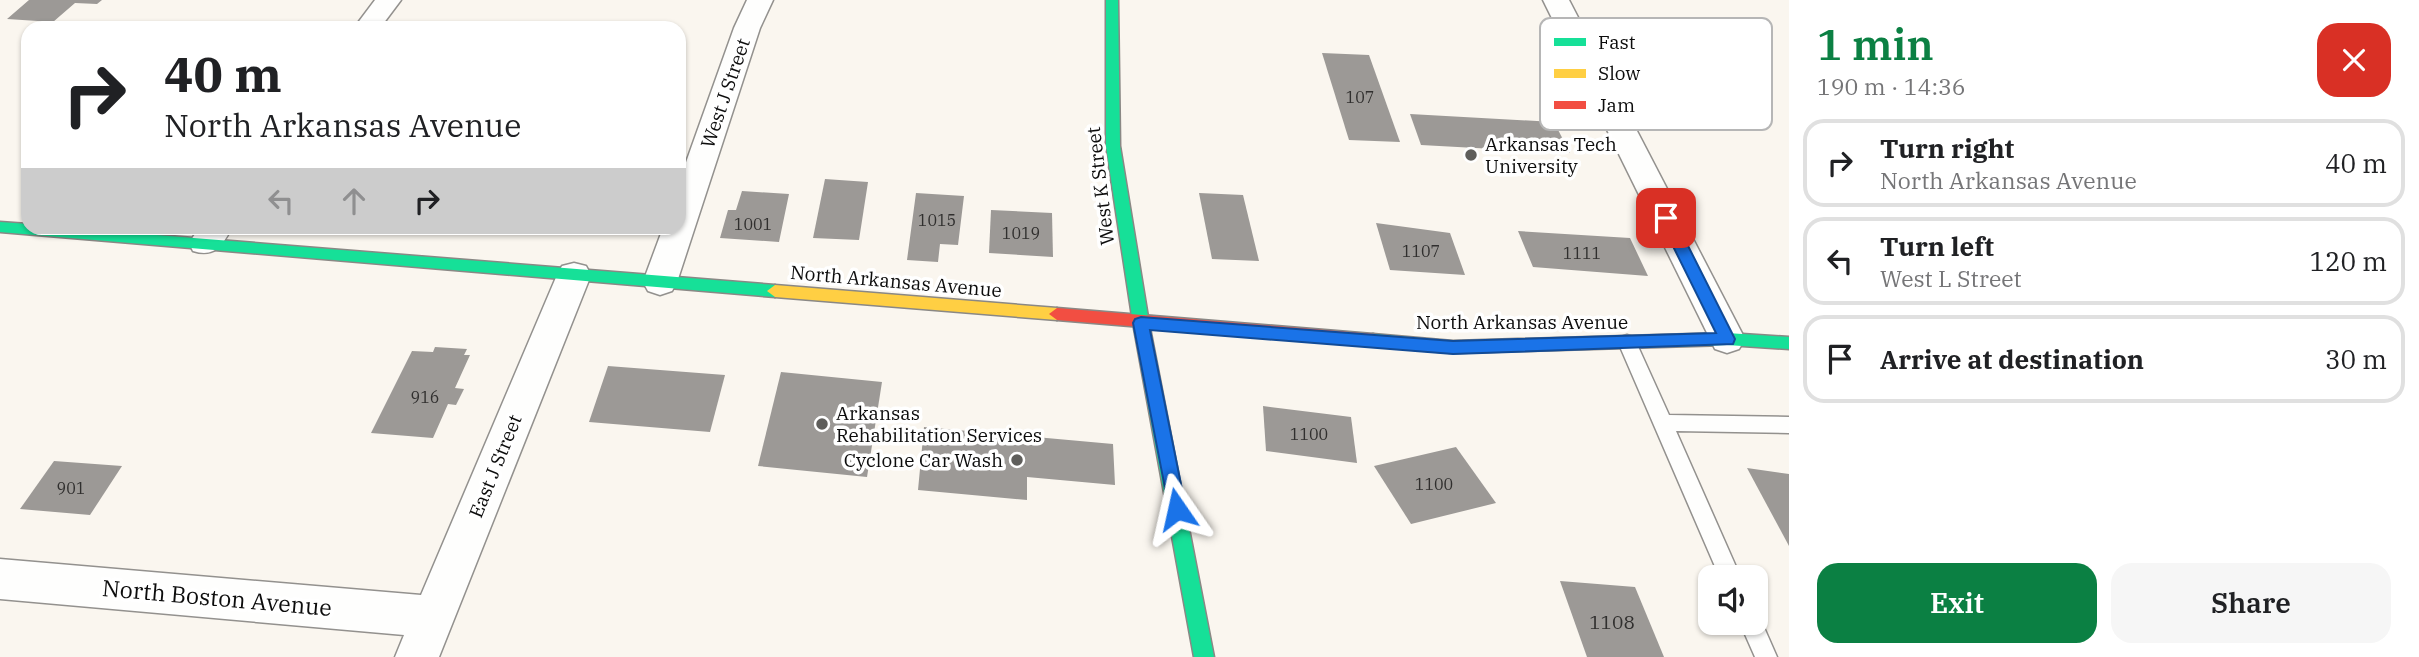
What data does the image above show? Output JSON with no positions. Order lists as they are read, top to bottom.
{
  "streets": {
    "main road": ["West K Street", "North Arkansas Avenue"],
    "street": ["West J Street", "East J Street", "North Boston Avenue"]
  },
  "crossings": [
    ["West J Street", "North Arkansas Avenue"],
    ["West K Street", "North Arkansas Avenue"],
    ["North Arkansas Avenue", "East J Street"],
    ["East J Street", "North Boston Avenue"]
  ],
  "places": ["Arkansas Tech University", "Arkansas Rehabilitation Services", "Cyclone Car Wash"],
  "house_numbers": [
    "107",
    "1015",
    "1001",
    "1019",
    "1107",
    "1111",
    "916",
    "1100",
    "1100",
    "901",
    "1108"
  ],
  "legend": ["Fast", "Slow", "Jam"],
  "page": {
    "heading": ["1 min", "190 m · 14:36"],
    "turn": ["40 m", "North Arkansas Avenue"],
    "list": [
      {
        "name": "Turn right",
        "note": "North Arkansas Avenue",
        "value": "40 m"
      },
      {
        "name": "Turn left",
        "note": "West L Street",
        "value": "120 m"
      },
      {
        "name": "Arrive at destination",
        "value": "30 m"
      }
    ],
    "buttons": ["Exit", "Share"]
  }
}
